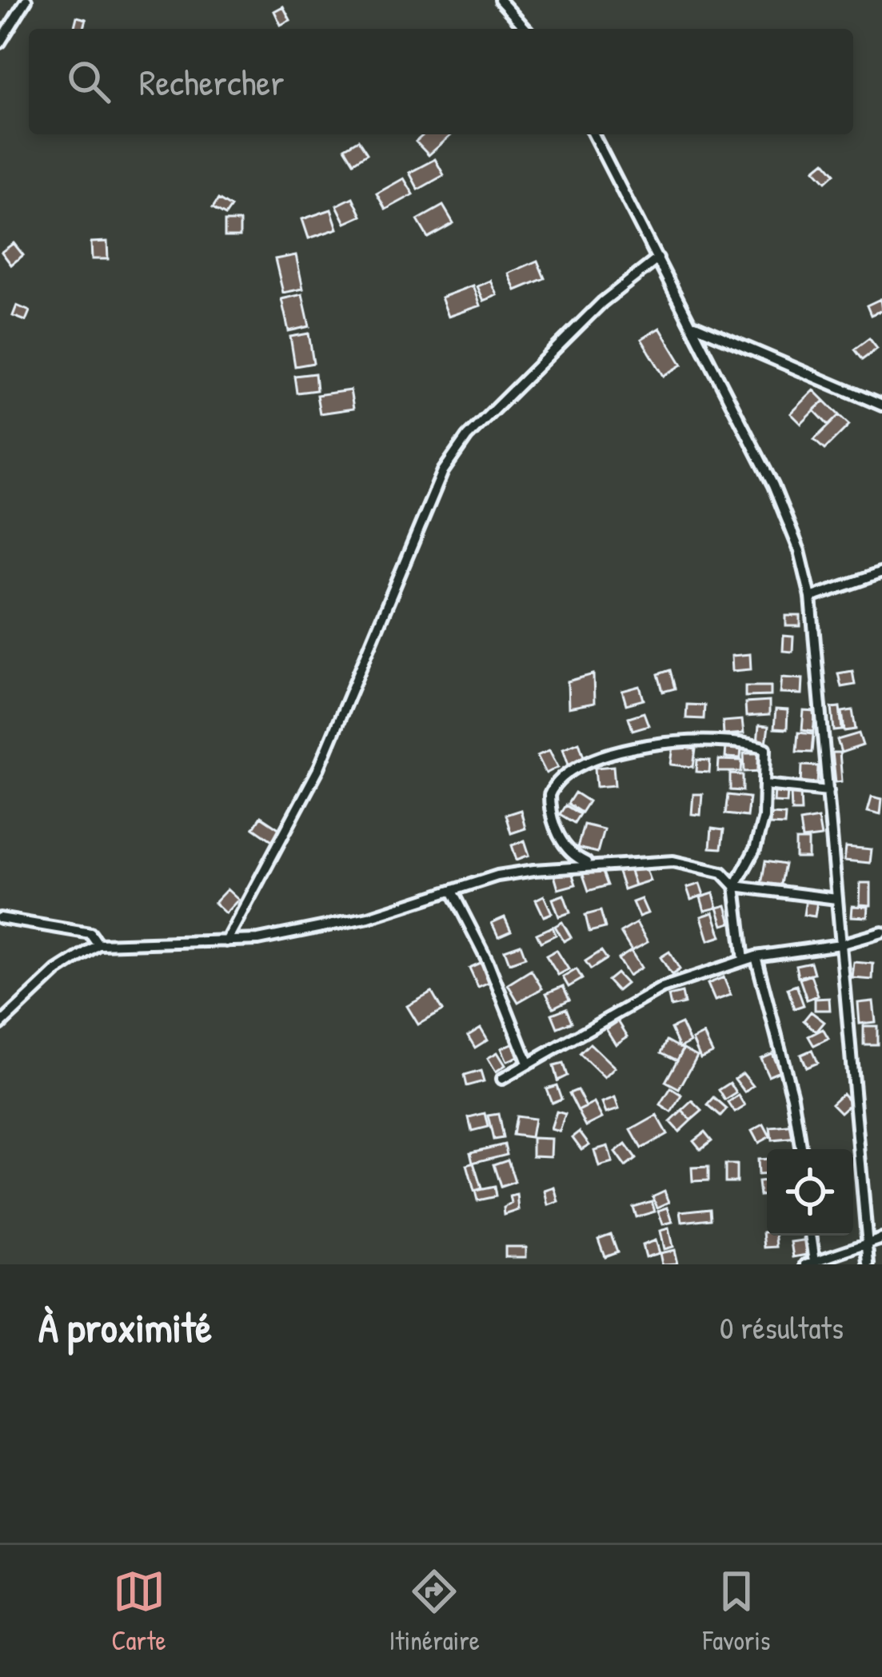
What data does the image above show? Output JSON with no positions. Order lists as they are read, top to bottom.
{
  "page": {
    "search": "Rechercher",
    "heading": ["À proximité", "0 résultats"],
    "nav": ["Carte", "Itinéraire", "Favoris"]
  }
}
